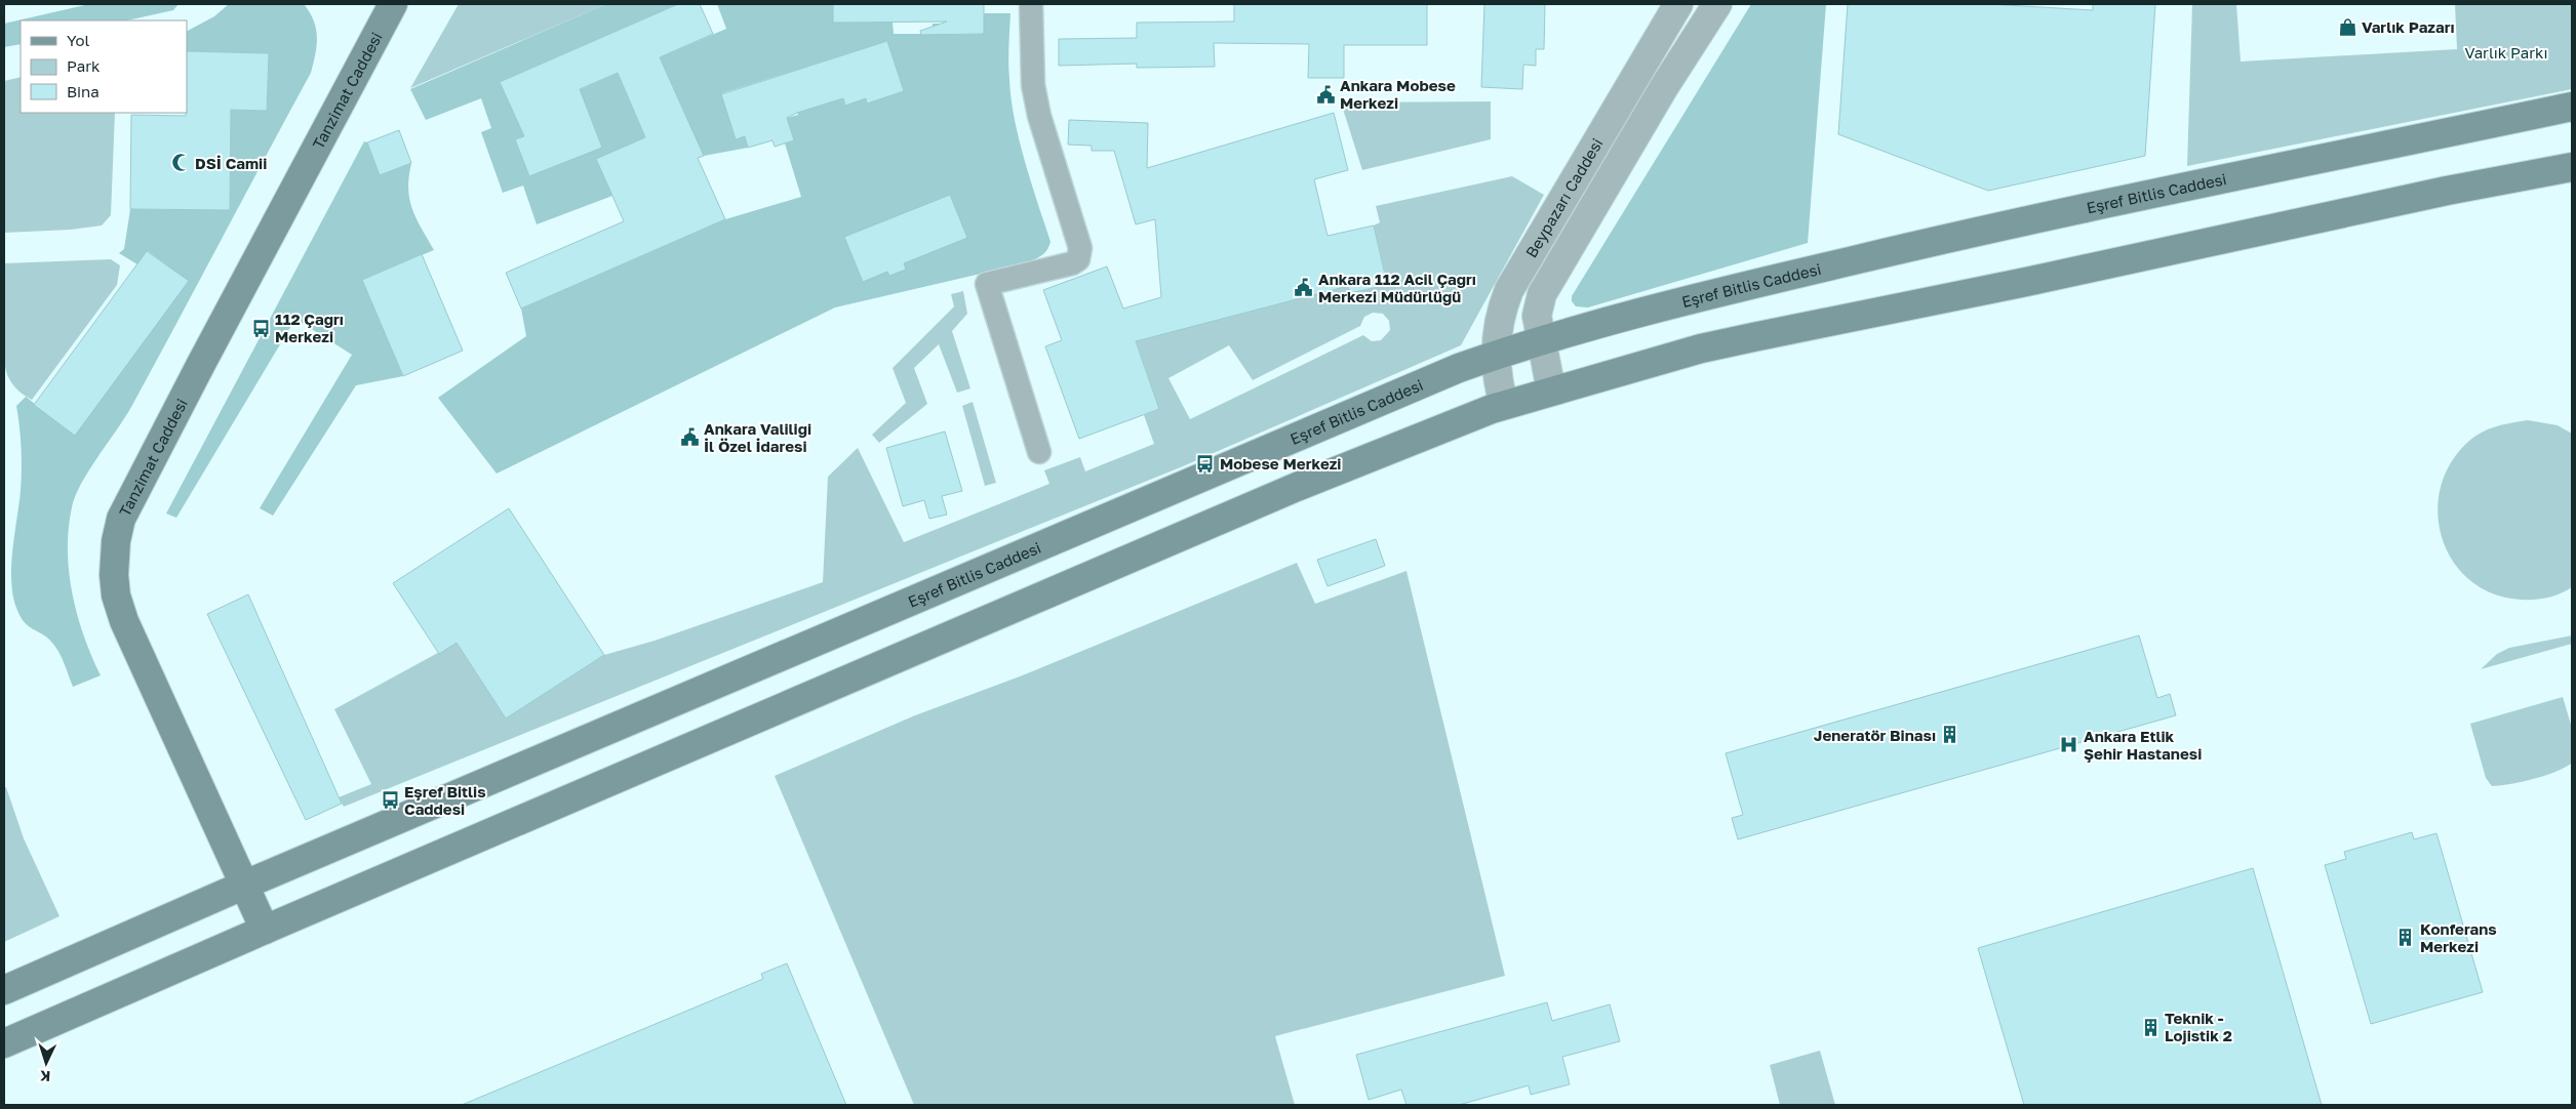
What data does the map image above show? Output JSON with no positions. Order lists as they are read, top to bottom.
{
  "streets": {
    "main road": ["Tanzimat Caddesi", "Eşref Bitlis Caddesi"],
    "street": ["Beypazarı Caddesi"]
  },
  "crossings": [
    ["Tanzimat Caddesi", "Eşref Bitlis Caddesi"],
    ["Eşref Bitlis Caddesi", "Beypazarı Caddesi"]
  ],
  "parks": ["Varlık Parkı"],
  "places": {
    "shop": ["Varlık Pazarı"],
    "public building": ["Ankara Mobese Merkezi", "Ankara 112 Acil Çağrı Merkezi Müdürlüğü", "Ankara Valiliği İl Özel İdaresi"],
    "mosque": ["DSİ Camii"],
    "bus stop": ["112 Çağrı Merkezi", "Mobese Merkezi", "Eşref Bitlis Caddesi"],
    "building": ["Jeneratör Binası", "Konferans Merkezi", "Teknik - Lojistik 2"],
    "hospital": ["Ankara Etlik Şehir Hastanesi"]
  },
  "legend": ["Yol", "Park", "Bina"],
  "north": "bottom"
}
